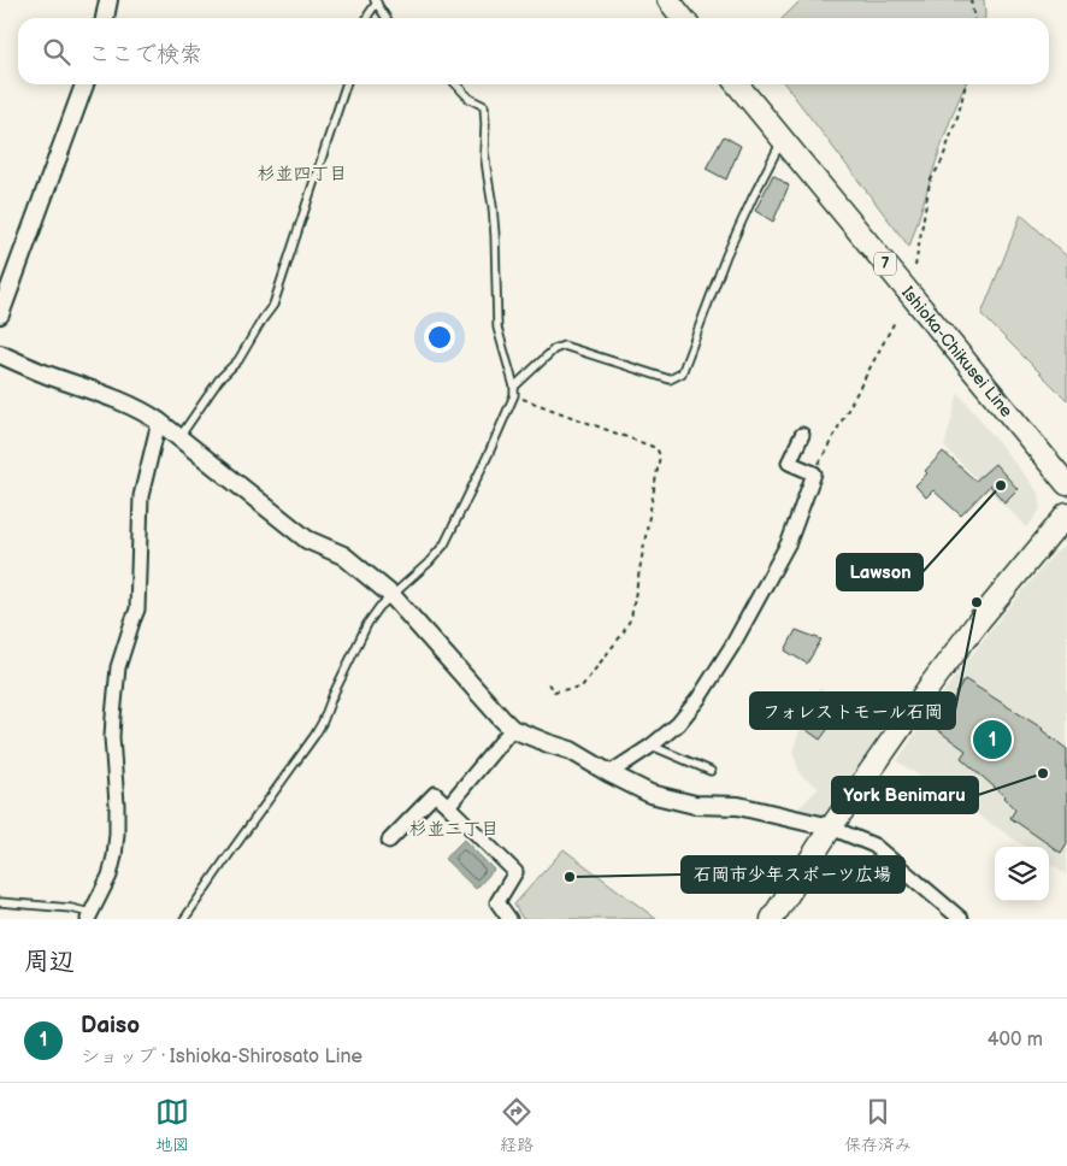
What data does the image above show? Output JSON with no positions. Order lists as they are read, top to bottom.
{
  "streets": {
    "main road": ["7", "Ishioka-Chikusei Line"]
  },
  "districts": ["杉並四丁目", "杉並二丁目"],
  "places": [
    "Lawson",
    "フォレストモール石岡",
    "York Benimaru",
    "石岡市少年スポーツ広場"
  ],
  "page": {
    "search": "ここで検索",
    "pins": "1",
    "heading": "周辺",
    "list": [
      {
        "mark": "1",
        "name": "Daiso",
        "note": "ショップ · Ishioka-Shirosato Line",
        "value": "400 m"
      }
    ],
    "nav": ["地図", "経路", "保存済み"]
  }
}
